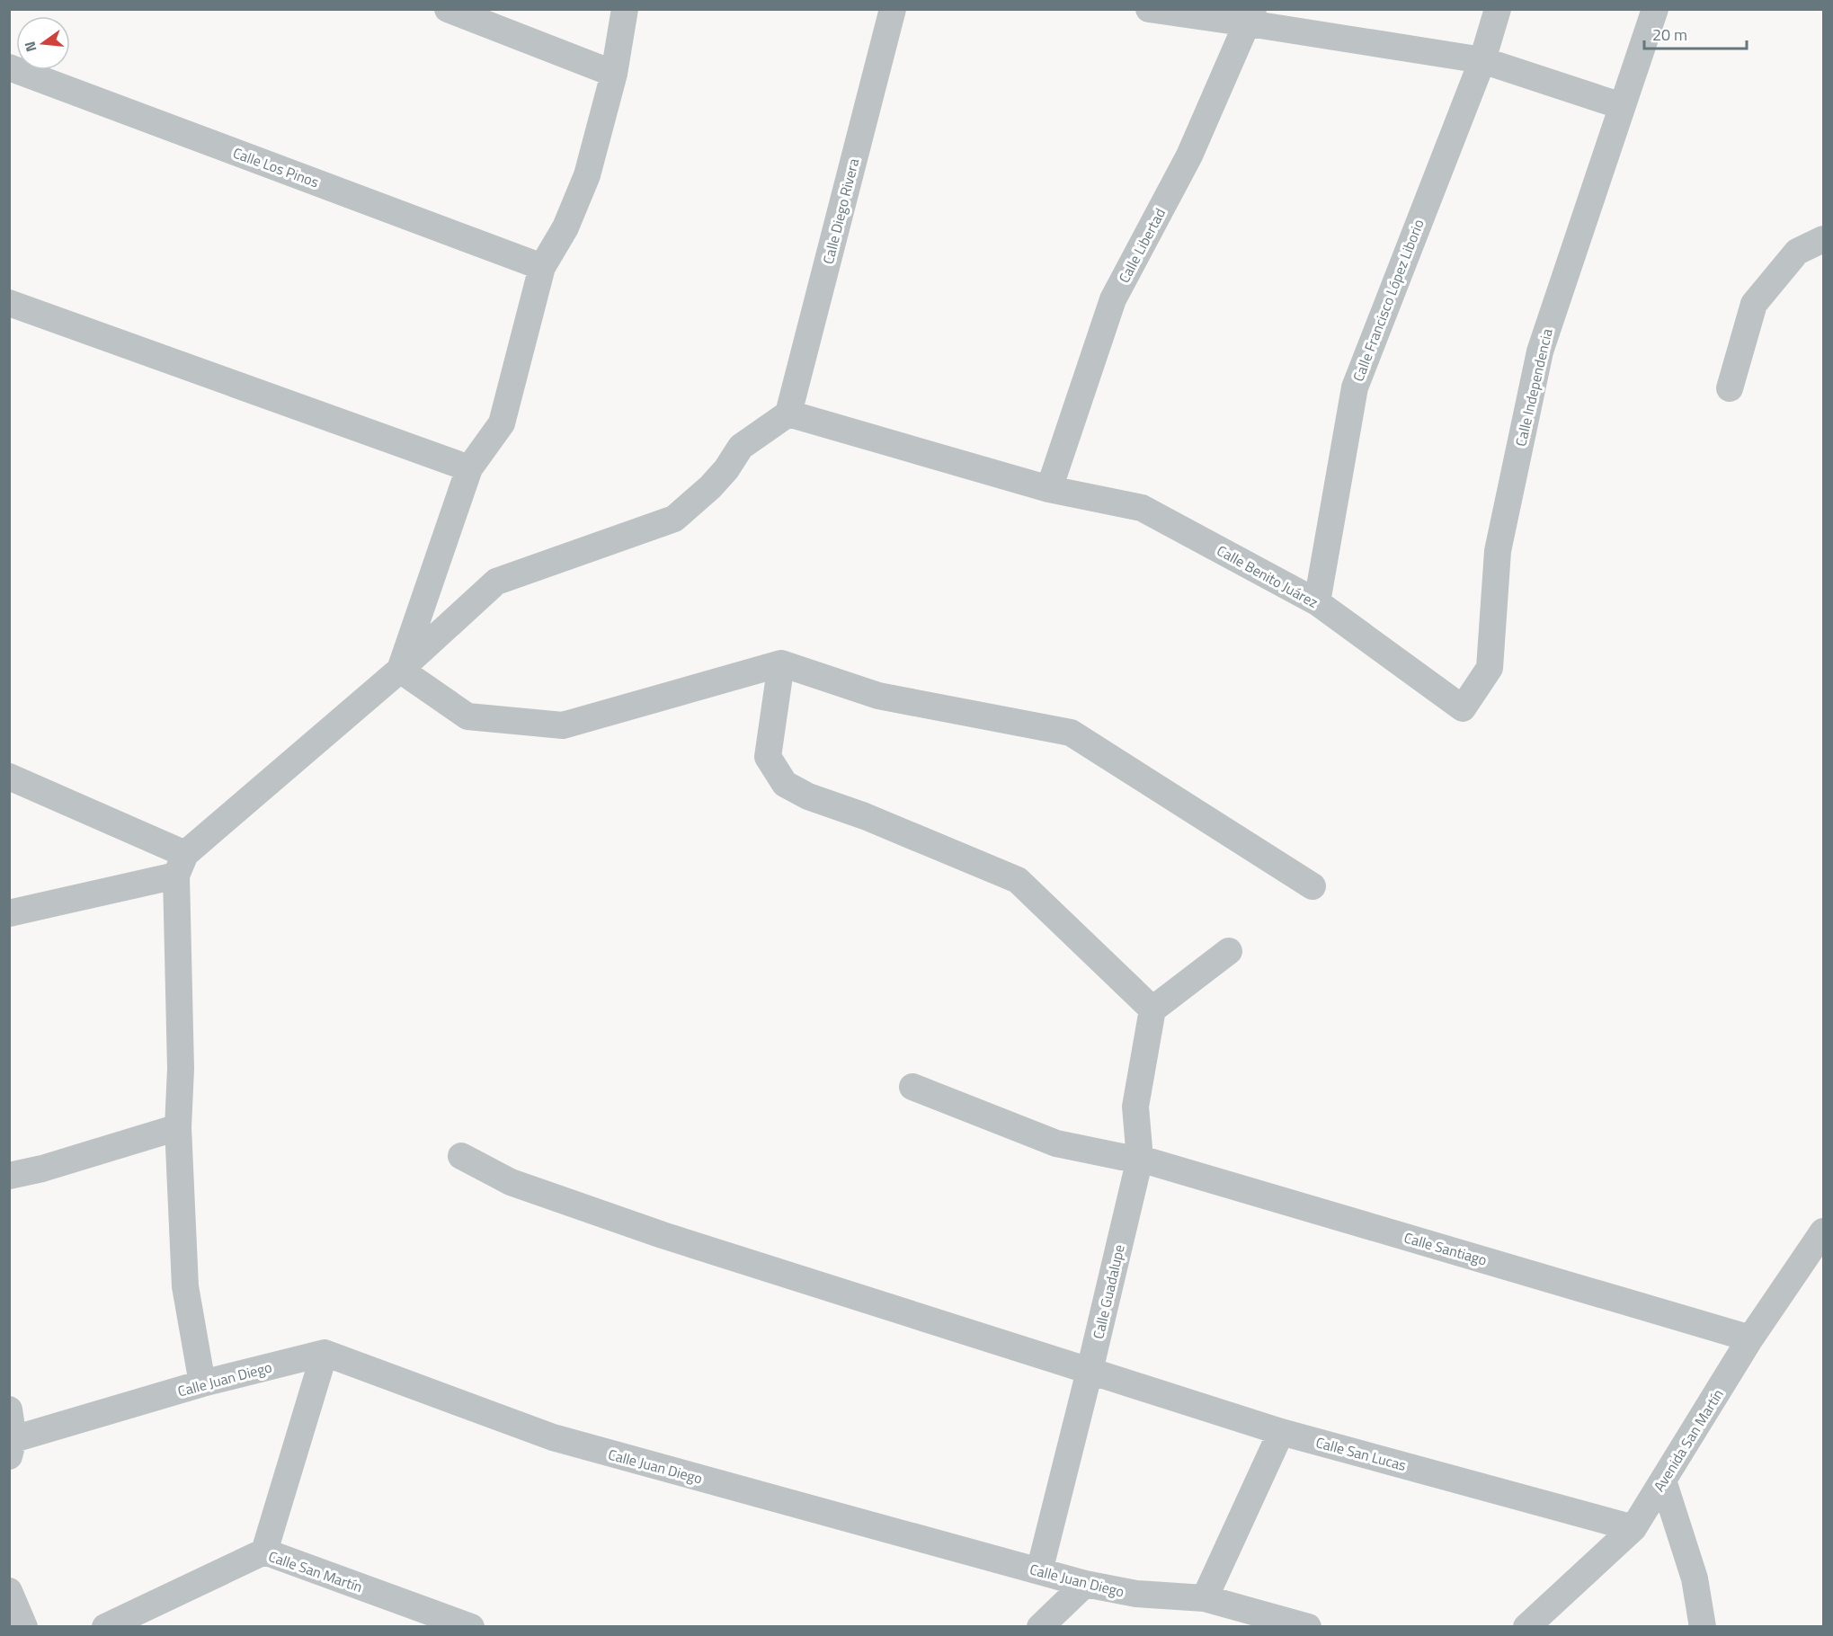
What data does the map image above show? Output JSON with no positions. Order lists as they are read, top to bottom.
{
  "streets": {
    "street": [
      "Calle Los Pinos",
      "Calle Diego Rivera",
      "Calle Libertad",
      "Calle Francisco López Liborio",
      "Calle Independencia",
      "Calle Benito Juárez",
      "Calle Santiago",
      "Calle Guadalupe",
      "Calle Juan Diego",
      "Avenida San Martín",
      "Calle San Lucas",
      "Calle San Martín"
    ]
  },
  "crossings": [
    ["Calle Diego Rivera", "Calle Benito Juárez"],
    ["Calle Libertad", "Calle Benito Juárez"],
    ["Calle Francisco López Liborio", "Calle Benito Juárez"],
    ["Calle Independencia", "Calle Benito Juárez"],
    ["Calle Santiago", "Calle Guadalupe"],
    ["Calle Santiago", "Avenida San Martín"],
    ["Calle Guadalupe", "Calle Juan Diego"],
    ["Calle Guadalupe", "Calle San Lucas"],
    ["Avenida San Martín", "Calle San Lucas"]
  ],
  "scale_bar": "20 m",
  "north": "left"
}
